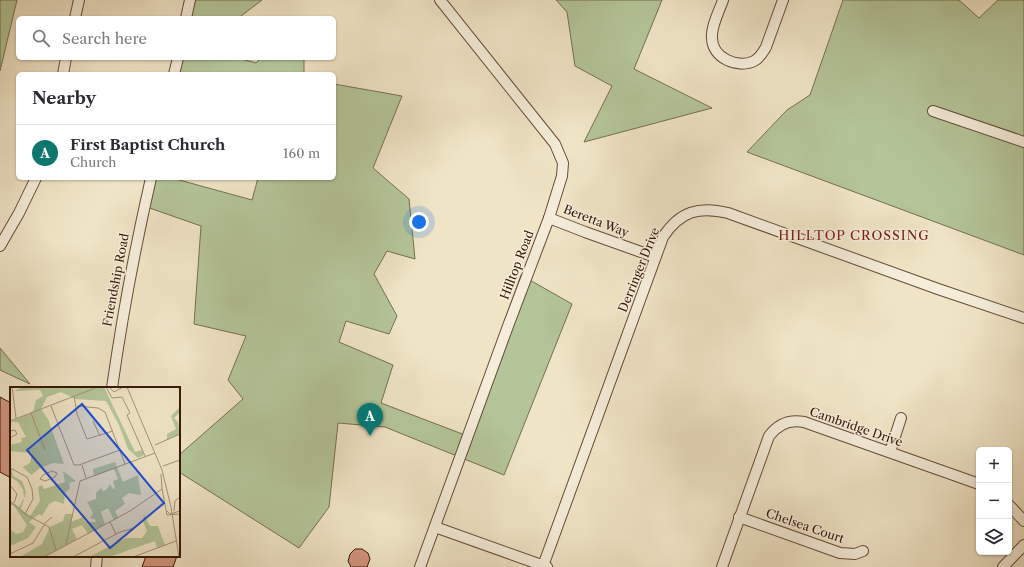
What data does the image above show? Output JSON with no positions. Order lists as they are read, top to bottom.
{
  "streets": {
    "street": [
      "Beretta Way",
      "Hilltop Road",
      "Derringer Drive",
      "Friendship Road",
      "Cambridge Drive",
      "Chelsea Court"
    ]
  },
  "crossings": [
    ["Beretta Way", "Hilltop Road"],
    ["Beretta Way", "Derringer Drive"],
    ["Cambridge Drive", "Chelsea Court"]
  ],
  "districts": ["HILLTOP CROSSING"],
  "page": {
    "search": "Search here",
    "heading": "Nearby",
    "list": [
      {
        "mark": "A",
        "name": "First Baptist Church",
        "note": "Church",
        "value": "160 m"
      }
    ],
    "pins": "A",
    "map_buttons": ["+", "−"]
  }
}
